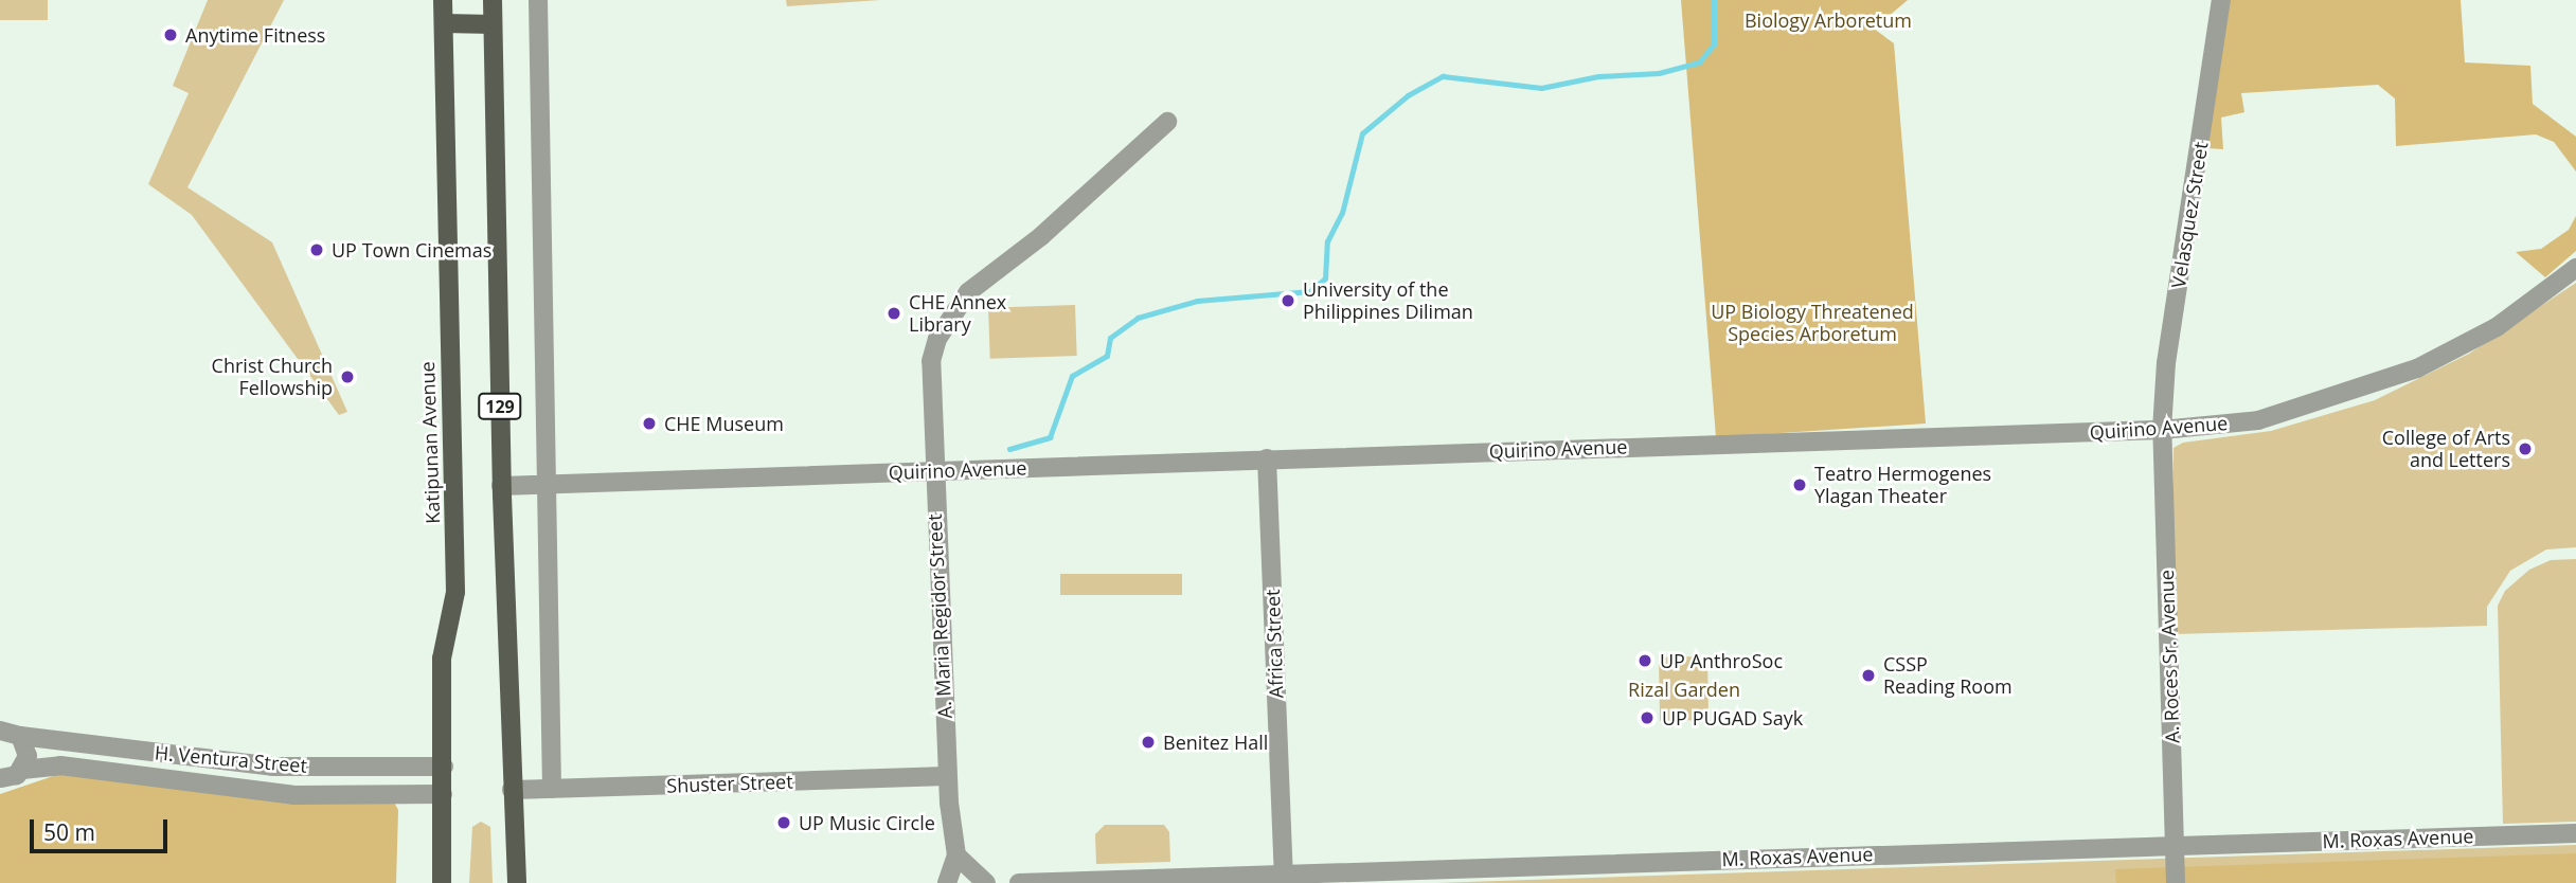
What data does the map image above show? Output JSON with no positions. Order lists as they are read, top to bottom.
{
  "streets": {
    "main road": ["129", "Katipunan Avenue"],
    "street": [
      "Velasquez Street",
      "Quirino Avenue",
      "A. Maria Regidor Street",
      "Africa Street",
      "A. Roces Sr. Avenue",
      "H. Ventura Street",
      "Shuster Street",
      "M. Roxas Avenue"
    ]
  },
  "crossings": [
    ["Velasquez Street", "Quirino Avenue"],
    ["Velasquez Street", "A. Roces Sr. Avenue"],
    ["129", "Quirino Avenue"],
    ["129", "Shuster Street"],
    ["Quirino Avenue", "A. Maria Regidor Street"],
    ["Quirino Avenue", "Africa Street"],
    ["Quirino Avenue", "A. Roces Sr. Avenue"],
    ["Katipunan Avenue", "H. Ventura Street"],
    ["A. Maria Regidor Street", "Shuster Street"],
    ["Africa Street", "M. Roxas Avenue"],
    ["A. Roces Sr. Avenue", "M. Roxas Avenue"]
  ],
  "parks": ["Biology Arboretum", "UP Biology Threatened Species Arboretum", "Rizal Garden"],
  "places": [
    "Anytime Fitness",
    "UP Town Cinemas",
    "University of the Philippines Diliman",
    "CHE Annex Library",
    "Christ Church Fellowship",
    "CHE Museum",
    "College of Arts and Letters",
    "Teatro Hermogenes Ylagan Theater",
    "UP AnthroSoc",
    "CSSP Reading Room",
    "UP PUGAD Sayk",
    "Benitez Hall",
    "UP Music Circle"
  ],
  "scale_bar": "50 m"
}
